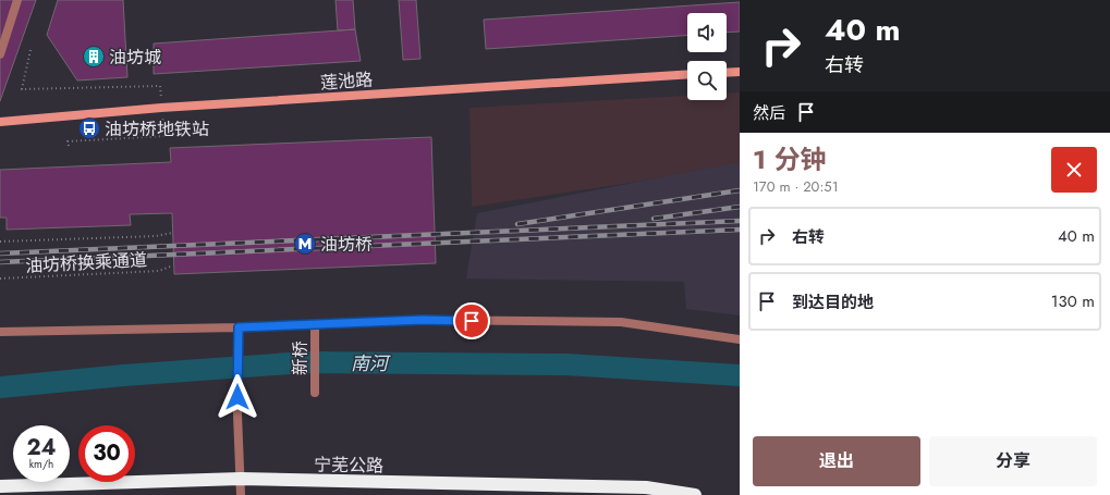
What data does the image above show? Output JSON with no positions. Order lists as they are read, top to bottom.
{
  "streets": {
    "highway": ["宁芜公路"],
    "street": ["莲池路", "新桥"],
    "path": ["油坊桥换乘通道"]
  },
  "water": ["南河"],
  "places": {
    "building": ["油坊城"],
    "bus stop": ["油坊桥地铁站"],
    "metro station": ["油坊桥"]
  },
  "page": {
    "turn": ["40 m", "右转"],
    "then": "然后",
    "heading": ["1 分钟", "170 m · 20:51"],
    "list": [
      {
        "name": "右转",
        "value": "40 m"
      },
      {
        "name": "到达目的地",
        "value": "130 m"
      }
    ],
    "speed": "24 km/h",
    "limit": "30",
    "buttons": ["退出", "分享"]
  }
}
